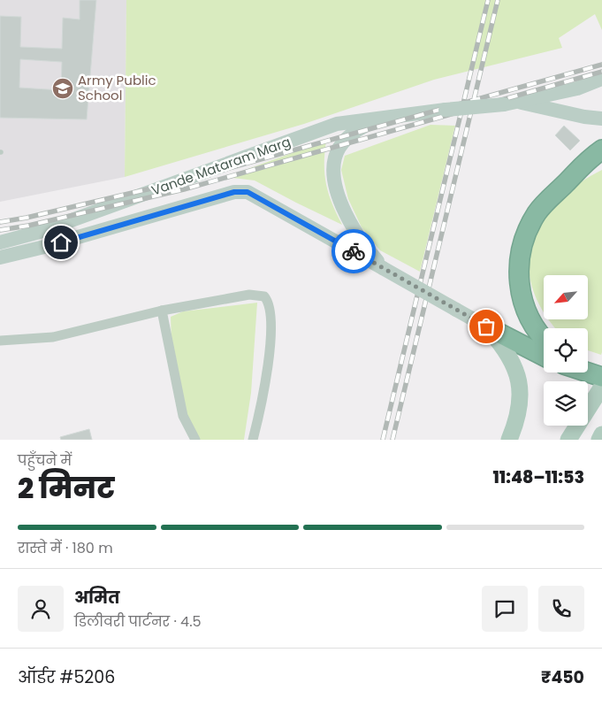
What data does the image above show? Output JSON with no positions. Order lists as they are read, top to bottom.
{
  "streets": {
    "main road": ["Vande Mataram Marg"]
  },
  "places": {
    "school or university": ["Army Public School"]
  },
  "north": "bottom left",
  "page": {
    "heading": ["2 मिनट", "पहुँचने में", "11:48–11:53"],
    "panel": [
      "अमित",
      "डिलीवरी पार्टनर · 4.5",
      "ऑर्डर #5206",
      "₹450"
    ],
    "bar": "रास्ते में · 180 m"
  }
}
